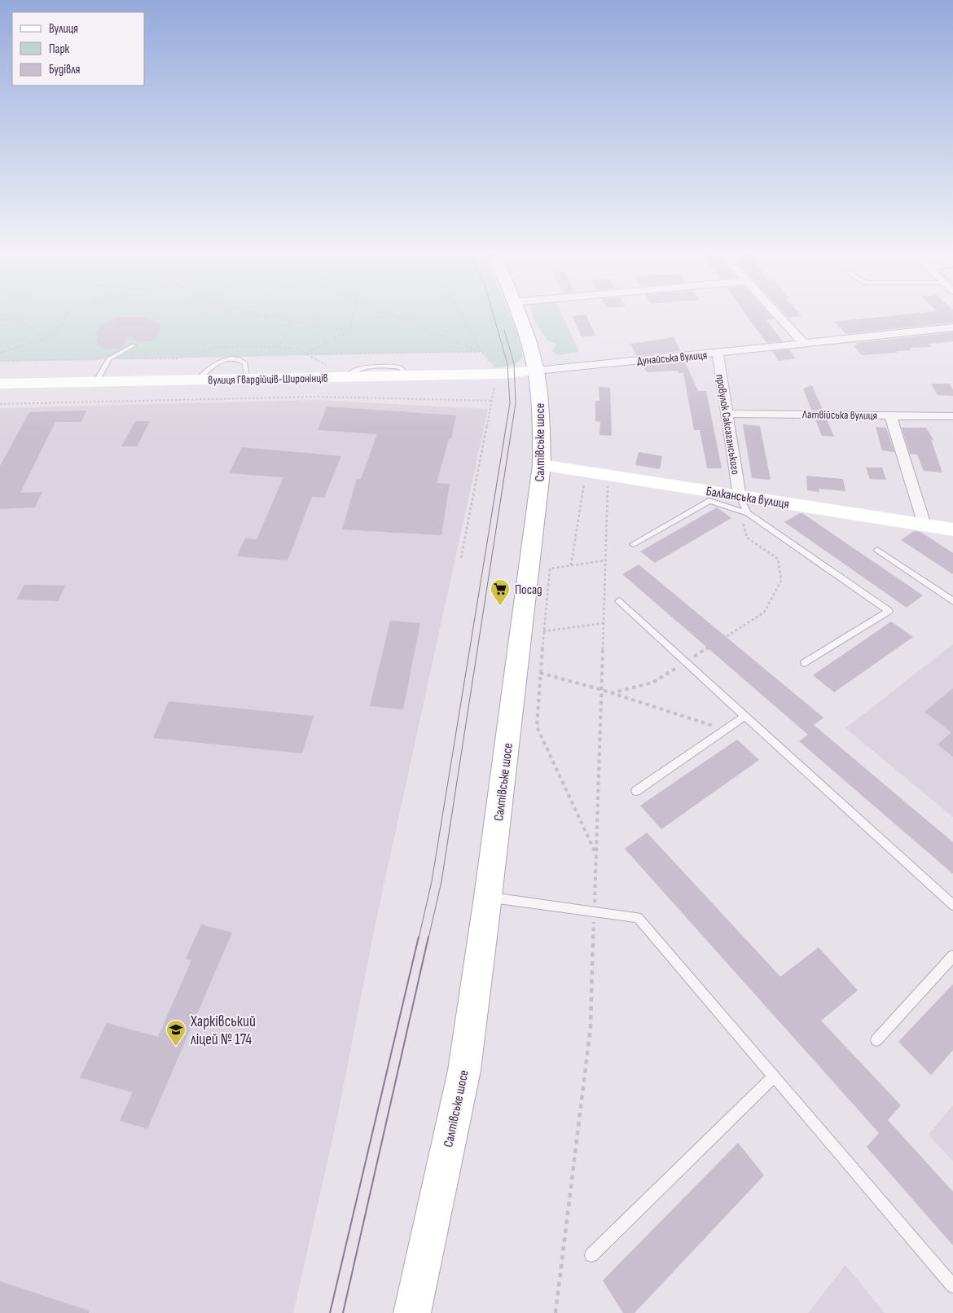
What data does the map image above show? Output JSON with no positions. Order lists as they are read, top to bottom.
{
  "streets": {
    "main road": ["вулиця Гвардійців-Широнінців", "Салтівське шосе", "Балканська вулиця"],
    "street": ["Дунайська вулиця", "Латвійська вулиця", "провулок Саксаганського"]
  },
  "crossings": [
    ["Дунайська вулиця", "вулиця Гвардійців-Широнінців"],
    ["Дунайська вулиця", "провулок Саксаганського"],
    ["Дунайська вулиця", "Салтівське шосе"],
    ["вулиця Гвардійців-Широнінців", "Салтівське шосе"],
    ["Латвійська вулиця", "провулок Саксаганського"],
    ["провулок Саксаганського", "Балканська вулиця"],
    ["Салтівське шосе", "Балканська вулиця"]
  ],
  "places": {
    "supermarket": ["Посад"],
    "school or university": ["Харківський ліцей № 174"]
  },
  "legend": ["Вулиця", "Парк", "Будівля"]
}
